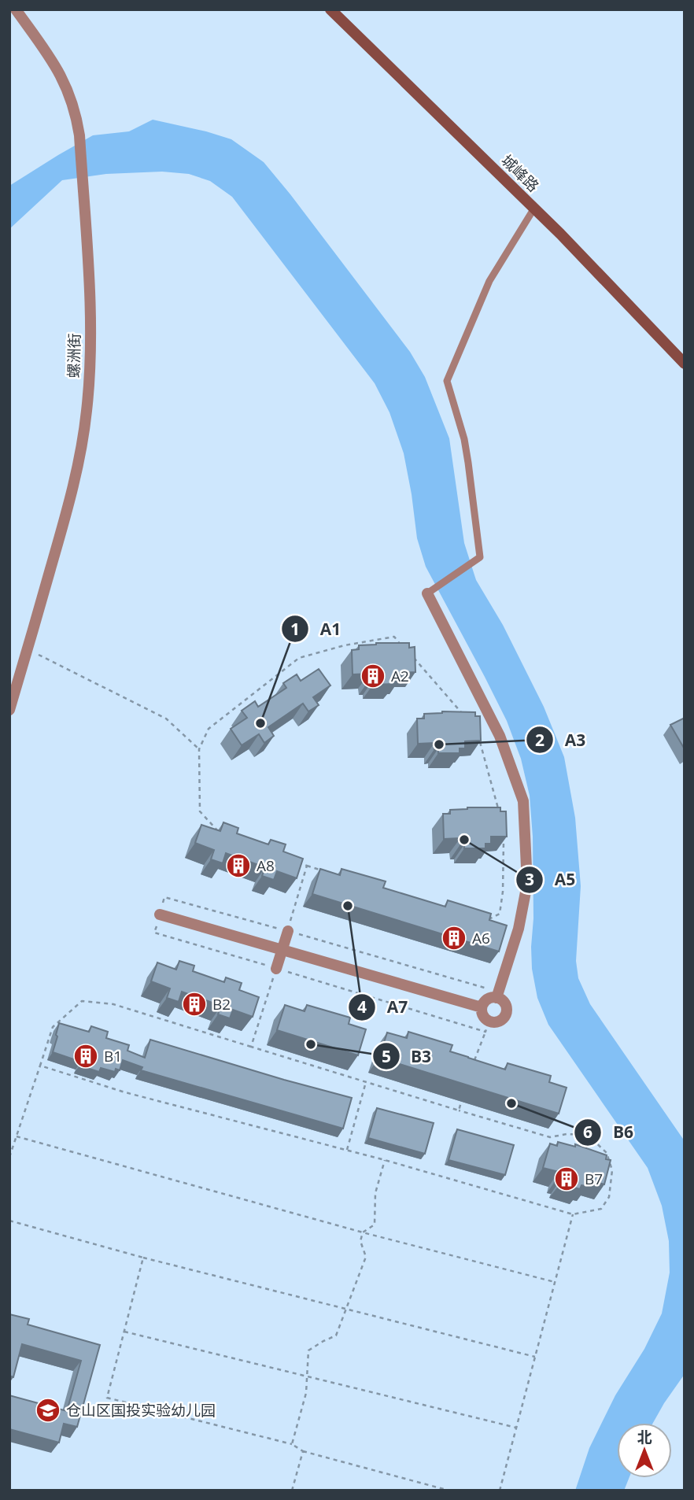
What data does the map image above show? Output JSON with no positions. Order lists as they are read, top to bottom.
{
  "streets": {
    "main road": ["城峰路"],
    "street": ["螺洲街"]
  },
  "places": {
    "building": [
      "A2",
      "A8",
      "A6",
      "B2",
      "B1",
      "B7"
    ],
    "other": [
      "A1",
      "A3",
      "A5",
      "A7",
      "B3",
      "B6"
    ],
    "school or university": ["仓山区国投实验幼儿园"]
  },
  "north": "top"
}
